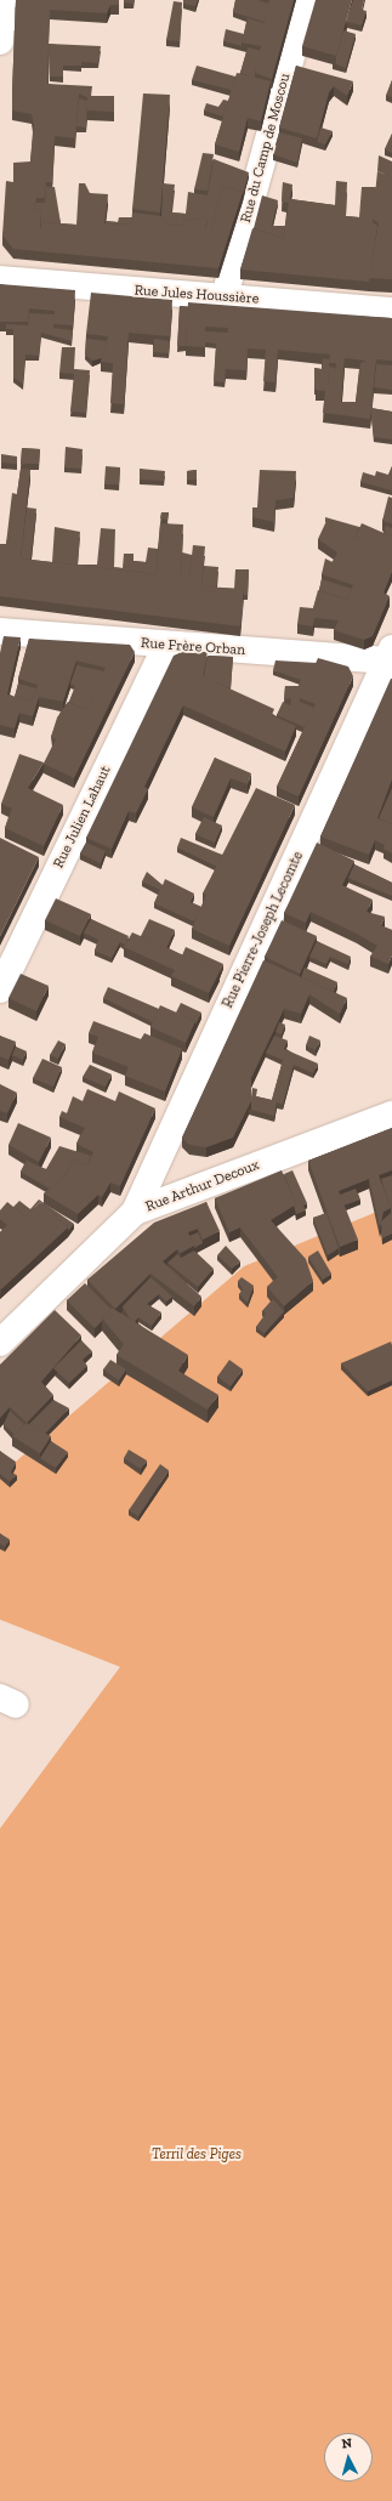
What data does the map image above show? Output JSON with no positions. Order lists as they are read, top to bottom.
{
  "streets": {
    "street": [
      "Rue du Camp de Moscou",
      "Rue Jules Houssière",
      "Rue Frère Orban",
      "Rue Julien Lahaut",
      "Rue Pierre-Joseph Lecomte",
      "Rue Arthur Decoux"
    ]
  },
  "crossings": [
    ["Rue du Camp de Moscou", "Rue Jules Houssière"],
    ["Rue Frère Orban", "Rue Julien Lahaut"],
    ["Rue Frère Orban", "Rue Pierre-Joseph Lecomte"],
    ["Rue Pierre-Joseph Lecomte", "Rue Arthur Decoux"]
  ],
  "parks": ["Terril des Piges"],
  "north": "top"
}
